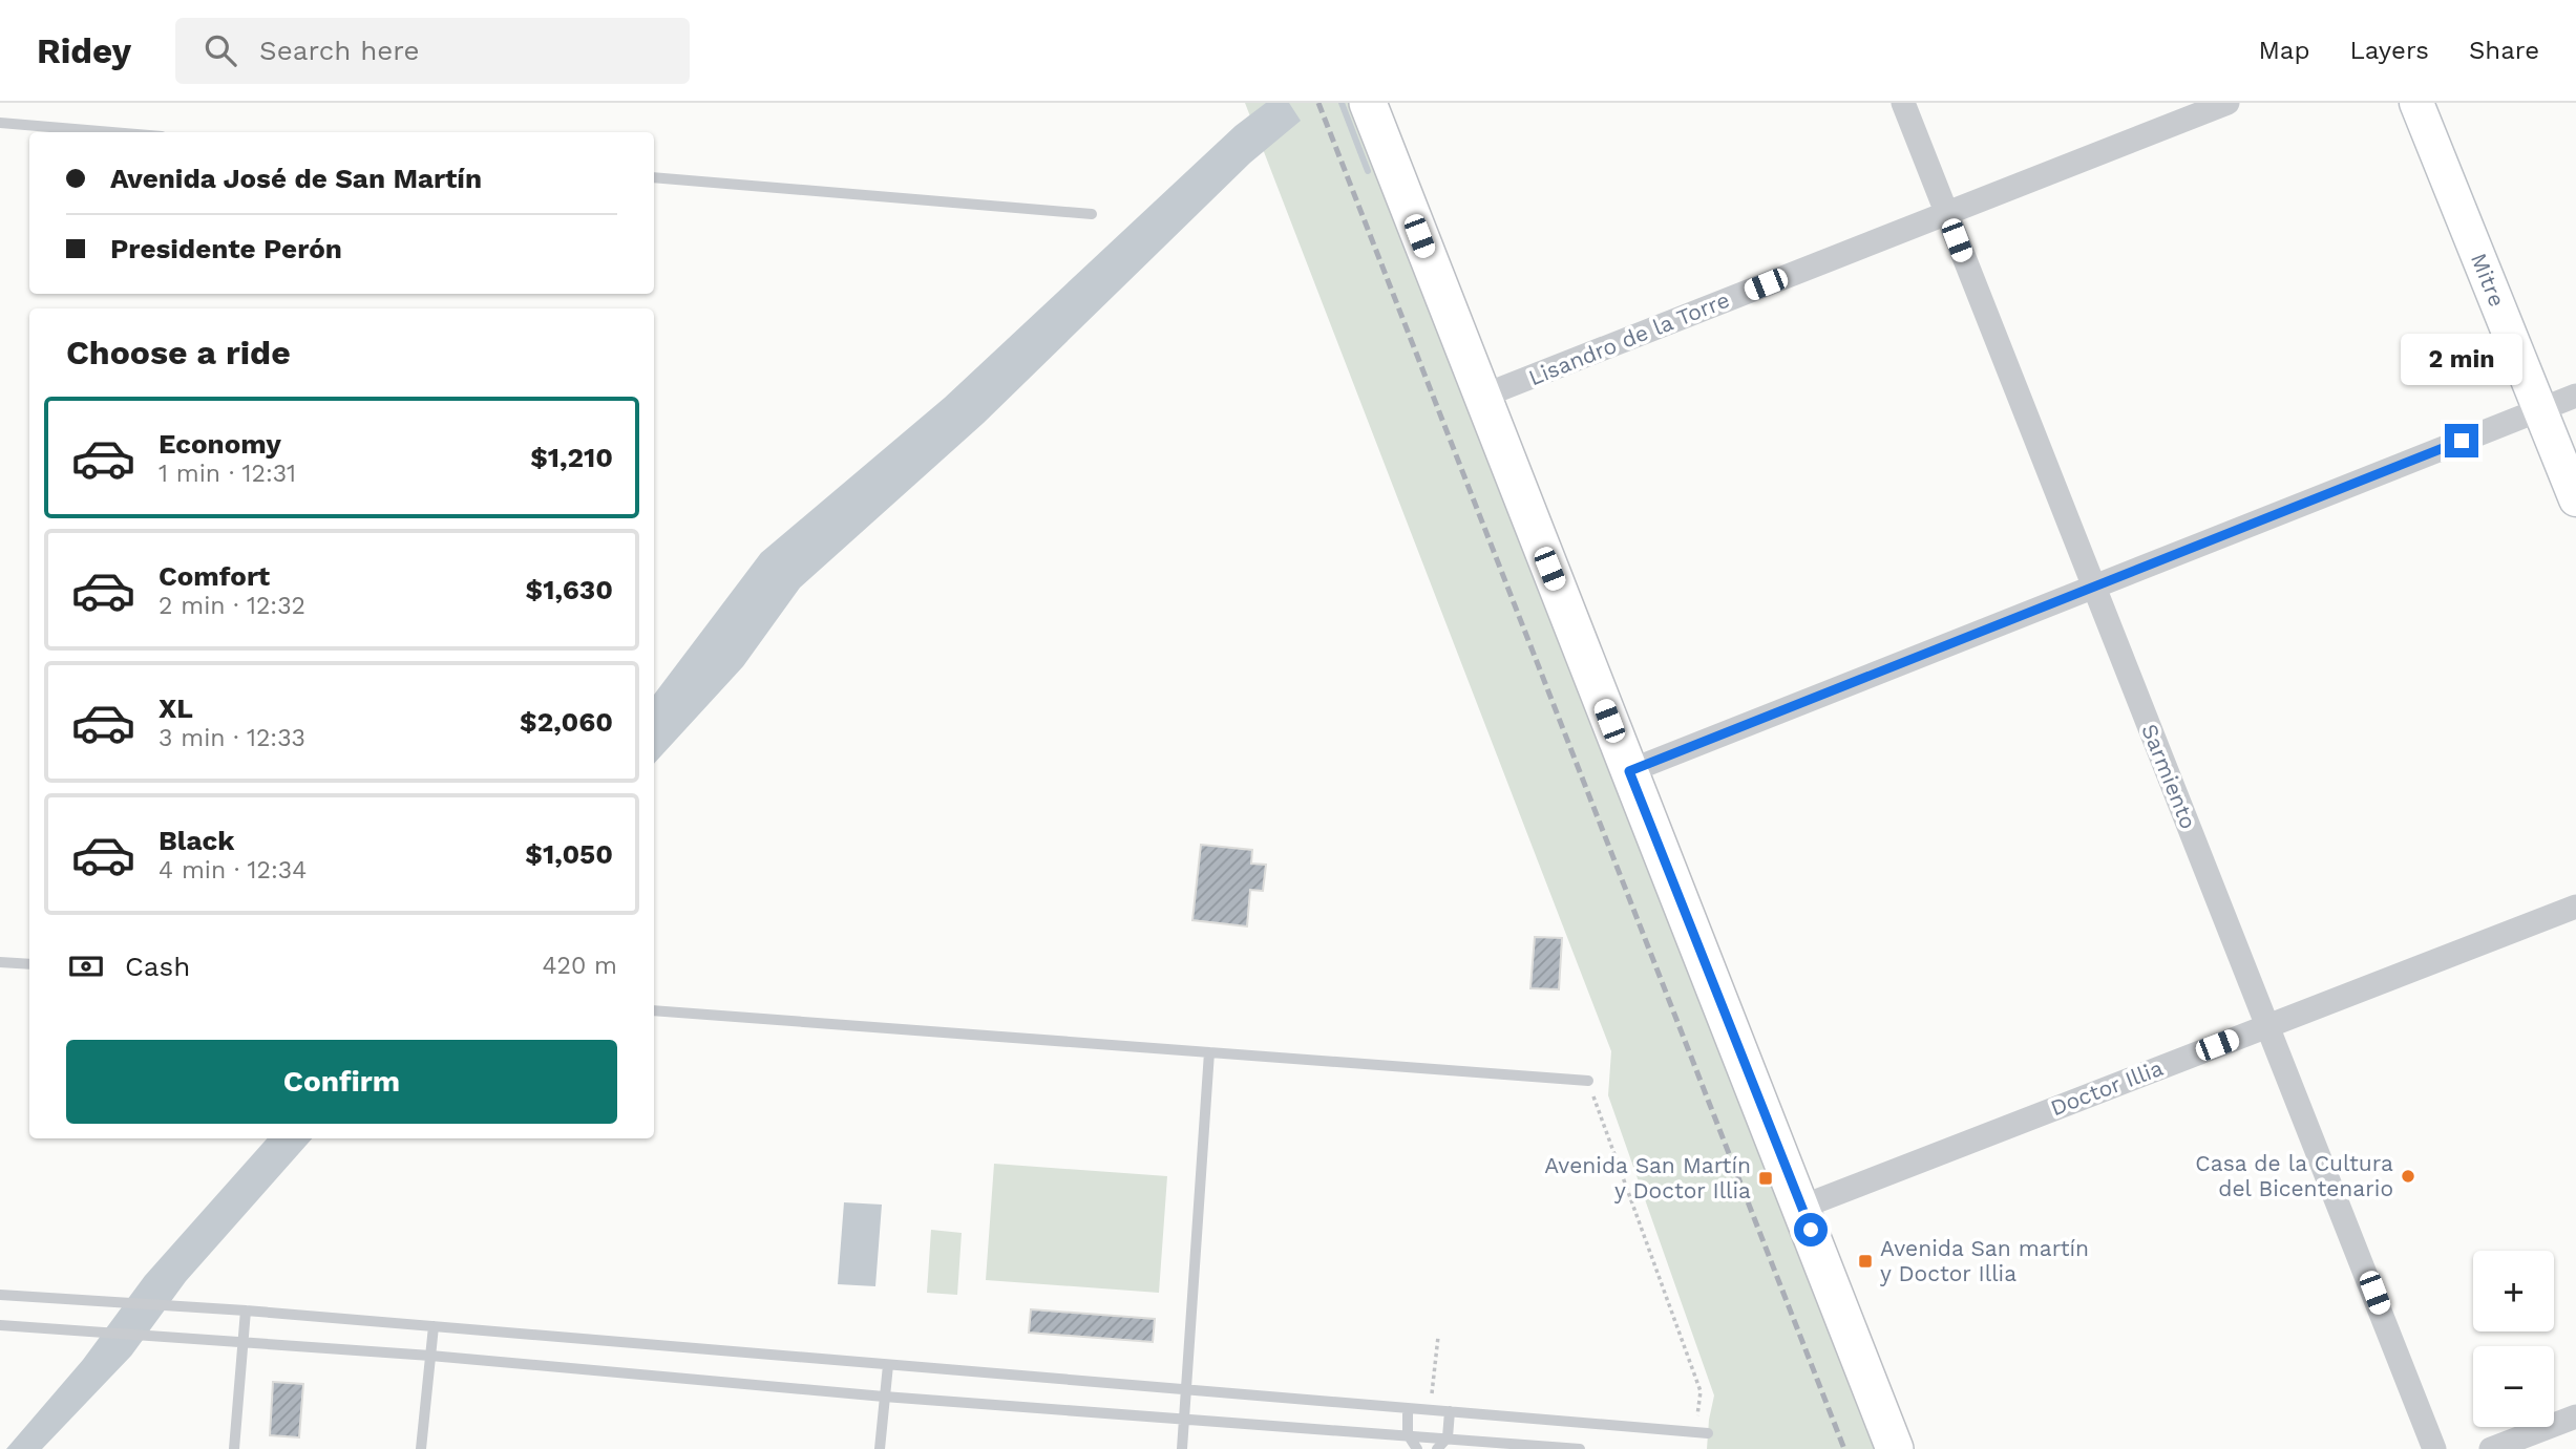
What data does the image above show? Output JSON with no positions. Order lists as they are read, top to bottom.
{
  "streets": {
    "street": [
      "Mitre",
      "Lisandro de la Torre",
      "Sarmiento",
      "Doctor Illia"
    ]
  },
  "crossings": [
    ["Lisandro de la Torre", "Sarmiento"],
    ["Sarmiento", "Doctor Illia"]
  ],
  "places": {
    "other": ["Casa de la Cultura del Bicentenario"],
    "transit": ["Avenida San Martín y Doctor Illia", "Avenida San martín y Doctor Illia"]
  },
  "page": {
    "header": "Ridey",
    "search": "Search here",
    "nav": ["Map", "Layers", "Share"],
    "banner": ["Avenida José de San Martín", "Presidente Perón"],
    "heading": "Choose a ride",
    "bubble": "2 min",
    "list": [
      {
        "name": "Economy",
        "note": "1 min · 12:31",
        "value": "$1,210"
      },
      {
        "name": "Comfort",
        "note": "2 min · 12:32",
        "value": "$1,630"
      },
      {
        "name": "XL",
        "note": "3 min · 12:33",
        "value": "$2,060"
      },
      {
        "name": "Black",
        "note": "4 min · 12:34",
        "value": "$1,050"
      }
    ],
    "pay": ["Cash", "420 m"],
    "buttons": "Confirm",
    "map_buttons": ["+", "−"]
  }
}
